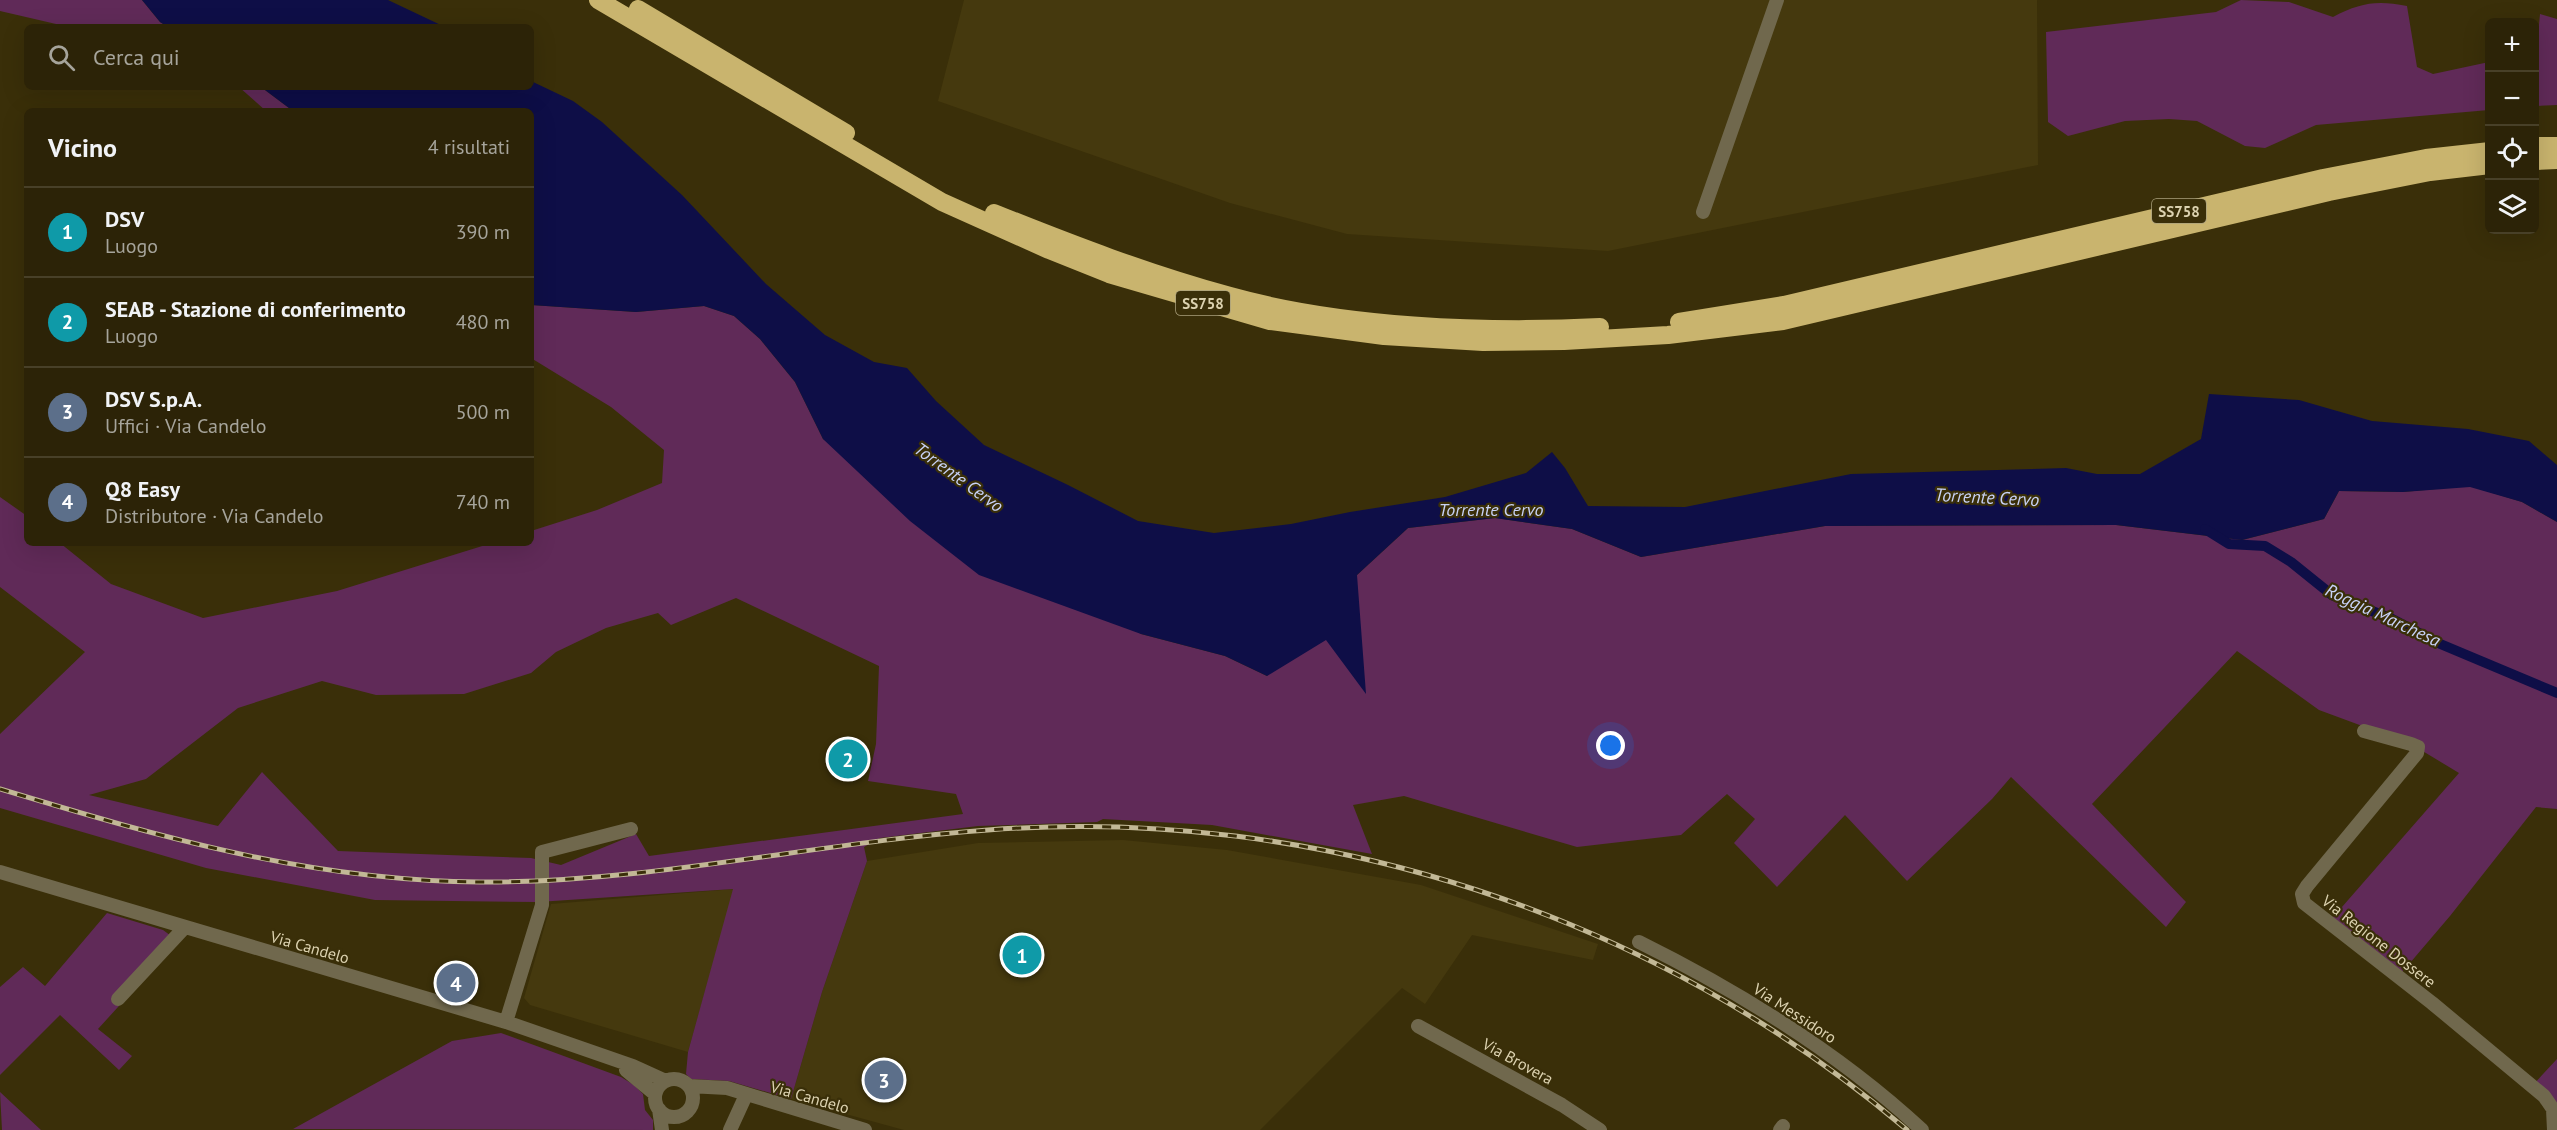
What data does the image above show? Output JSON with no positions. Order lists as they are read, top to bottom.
{
  "streets": {
    "highway": ["SS758"],
    "street": [
      "Via Regione Dossere",
      "Via Candelo",
      "Via Messidoro",
      "Via Brovera"
    ]
  },
  "water": ["Torrente Cervo", "Roggia Marchesa"],
  "page": {
    "map_buttons": ["+", "−"],
    "search": "Cerca qui",
    "heading": ["Vicino", "4 risultati"],
    "list": [
      {
        "mark": "1",
        "name": "DSV",
        "note": "Luogo",
        "value": "390 m"
      },
      {
        "mark": "2",
        "name": "SEAB - Stazione di conferimento",
        "note": "Luogo",
        "value": "480 m"
      },
      {
        "mark": "3",
        "name": "DSV S.p.A.",
        "note": "Uffici · Via Candelo",
        "value": "500 m"
      },
      {
        "mark": "4",
        "name": "Q8 Easy",
        "note": "Distributore · Via Candelo",
        "value": "740 m"
      }
    ],
    "pins": [
      "2",
      "1",
      "4",
      "3"
    ]
  }
}
